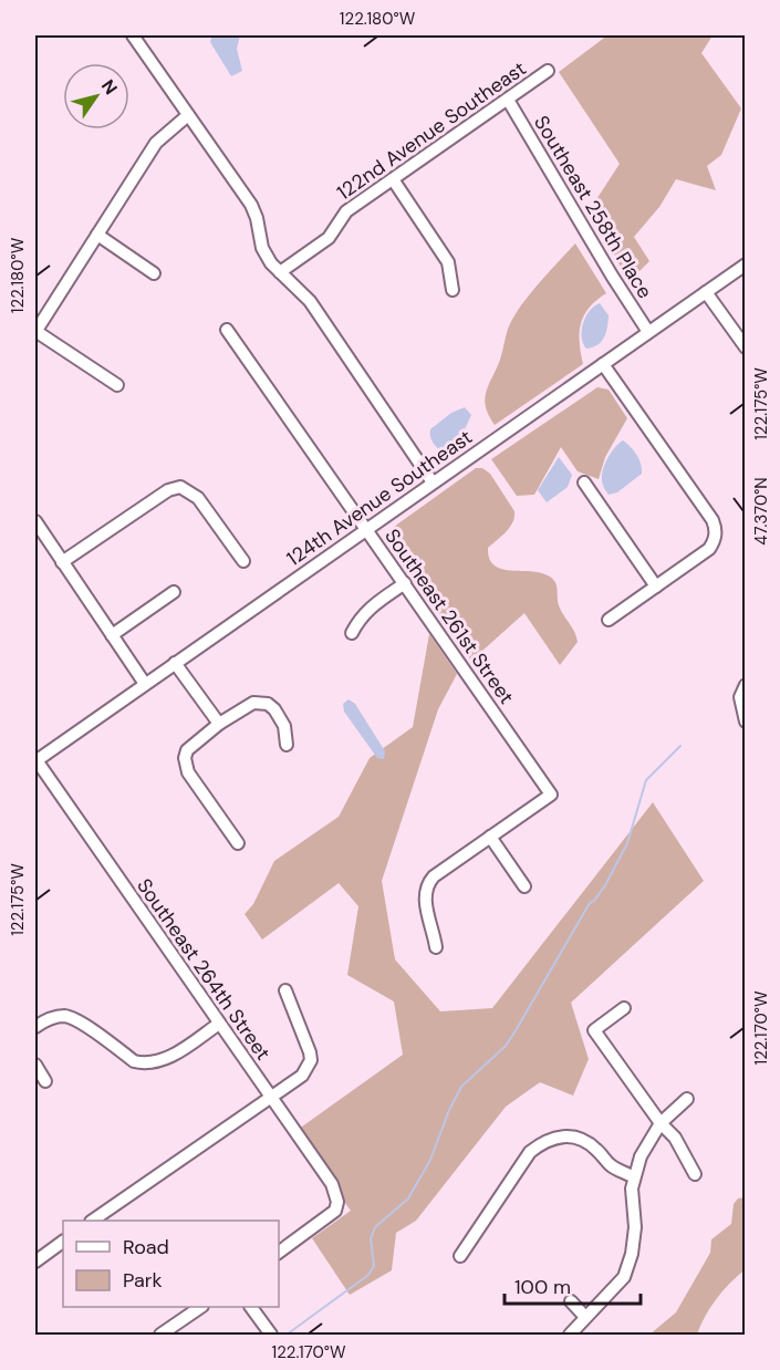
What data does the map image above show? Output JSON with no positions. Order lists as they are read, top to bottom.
{
  "streets": {
    "street": [
      "122nd Avenue Southeast",
      "Southeast 258th Place",
      "124th Avenue Southeast",
      "Southeast 261st Street",
      "Southeast 264th Street"
    ]
  },
  "crossings": [
    ["122nd Avenue Southeast", "Southeast 258th Place"],
    ["Southeast 258th Place", "124th Avenue Southeast"],
    ["124th Avenue Southeast", "Southeast 261st Street"],
    ["124th Avenue Southeast", "Southeast 264th Street"]
  ],
  "legend": ["Road", "Park"],
  "scale_bar": "100 m",
  "north": "top right",
  "coordinates": [
    "122.180°W",
    "122.175°W",
    "47.370°N",
    "122.170°W"
  ]
}
